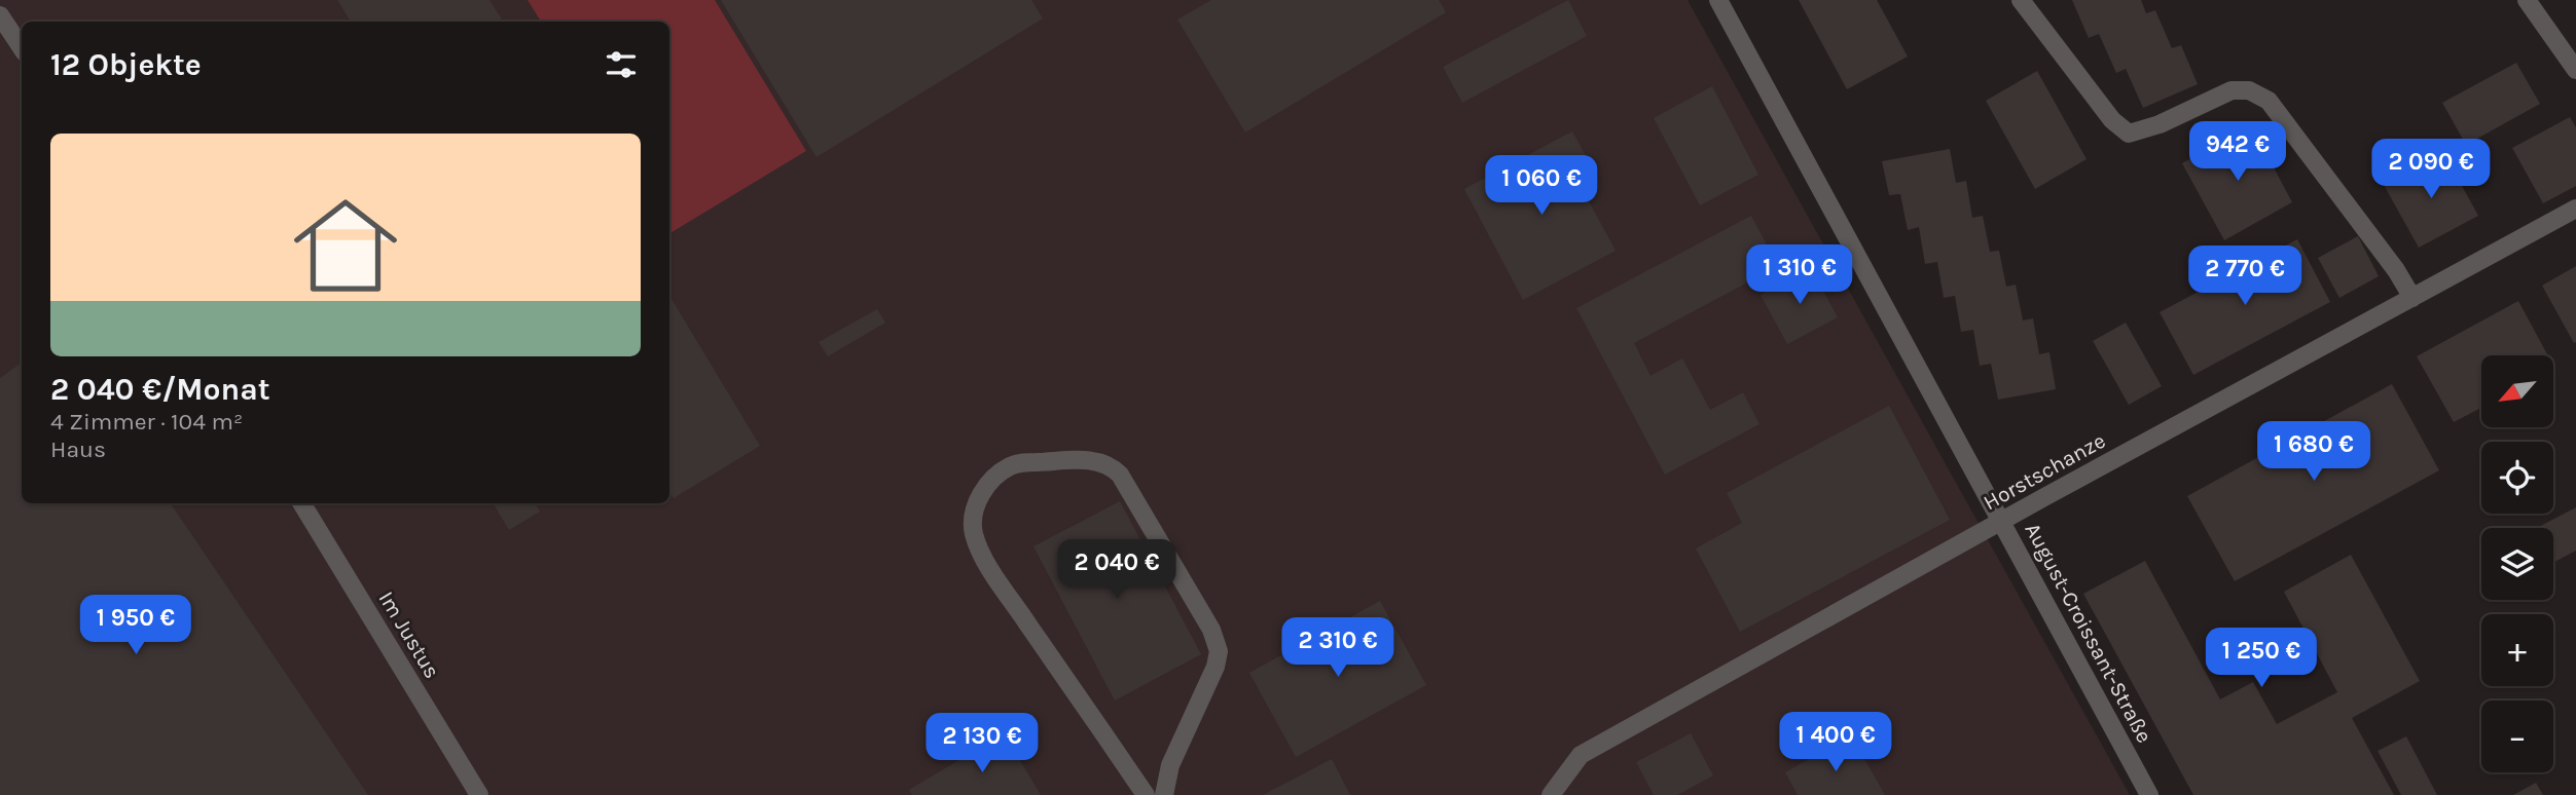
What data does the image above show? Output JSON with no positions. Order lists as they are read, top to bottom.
{
  "streets": {
    "street": ["Horstschanze", "August-Croissant-Straße", "Im Justus"]
  },
  "crossings": [
    ["Horstschanze", "August-Croissant-Straße"]
  ],
  "north": "bottom left",
  "page": {
    "heading": "12 Objekte",
    "list": [
      {
        "name": "2 040 €/Monat",
        "note": "4 Zimmer · 104 m² · Haus"
      }
    ],
    "price": [
      "942 €",
      "2 090 €",
      "1 060 €",
      "1 310 €",
      "2 770 €",
      "1 680 €",
      "2 040 €",
      "1 950 €",
      "2 310 €",
      "1 250 €",
      "1 400 €",
      "2 130 €"
    ],
    "map_buttons": ["+", "−"]
  }
}
